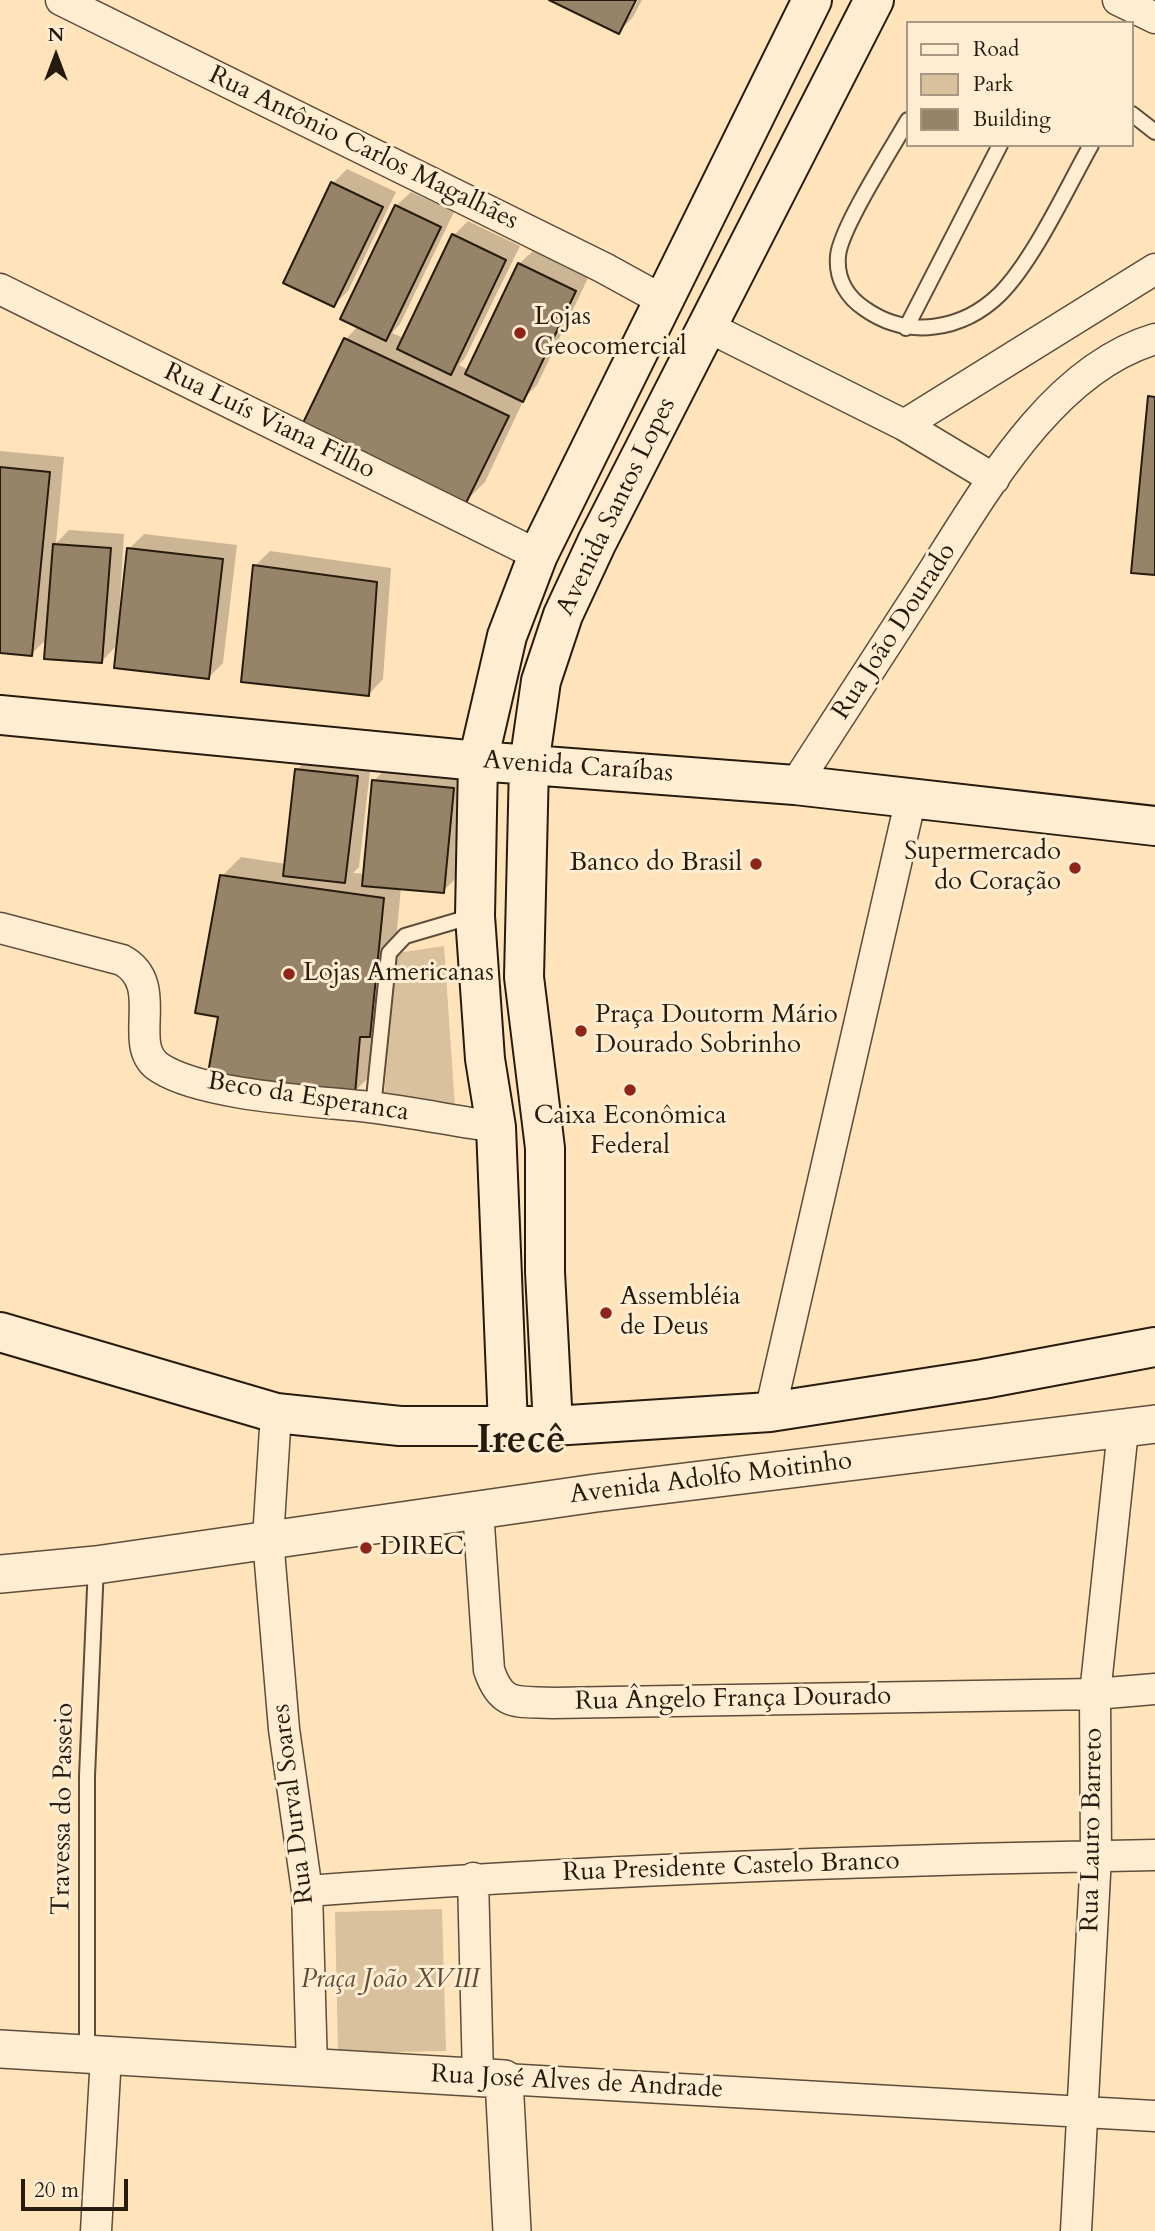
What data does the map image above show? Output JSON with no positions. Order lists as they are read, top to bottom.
{
  "streets": {
    "main road": ["Avenida Santos Lopes", "Avenida Caraíbas"],
    "street": [
      "Rua Antônio Carlos Magalhães",
      "Rua Luís Viana Filho",
      "Rua João Dourado",
      "Beco da Esperanca",
      "Avenida Adolfo Moitinho",
      "Rua Ângelo França Dourado",
      "Rua Durval Soares",
      "Rua Lauro Barreto",
      "Rua Presidente Castelo Branco",
      "Rua José Alves de Andrade"
    ],
    "lane": ["Travessa do Passeio"]
  },
  "crossings": [
    ["Rua Antônio Carlos Magalhães", "Avenida Santos Lopes"],
    ["Rua Luís Viana Filho", "Avenida Santos Lopes"],
    ["Avenida Santos Lopes", "Avenida Caraíbas"],
    ["Avenida Santos Lopes", "Beco da Esperanca"],
    ["Rua João Dourado", "Avenida Caraíbas"],
    ["Avenida Adolfo Moitinho", "Rua Ângelo França Dourado"],
    ["Avenida Adolfo Moitinho", "Rua Durval Soares"],
    ["Avenida Adolfo Moitinho", "Travessa do Passeio"],
    ["Avenida Adolfo Moitinho", "Rua Lauro Barreto"],
    ["Rua Ângelo França Dourado", "Rua Lauro Barreto"],
    ["Rua Durval Soares", "Rua Presidente Castelo Branco"],
    ["Rua Durval Soares", "Rua José Alves de Andrade"],
    ["Travessa do Passeio", "Rua José Alves de Andrade"],
    ["Rua Lauro Barreto", "Rua Presidente Castelo Branco"],
    ["Rua Lauro Barreto", "Rua José Alves de Andrade"]
  ],
  "districts": ["Irecê"],
  "parks": ["Praça João XVIII"],
  "places": [
    "Lojas Geocomercial",
    "Banco do Brasil",
    "Supermercado do Coração",
    "Lojas Americanas",
    "Praça Doutorm Mário Dourado Sobrinho",
    "Caixa Econômica Federal",
    "Assembléia de Deus",
    "DIREC"
  ],
  "legend": ["Road", "Park", "Building"],
  "scale_bar": "20 m",
  "north": "top"
}
